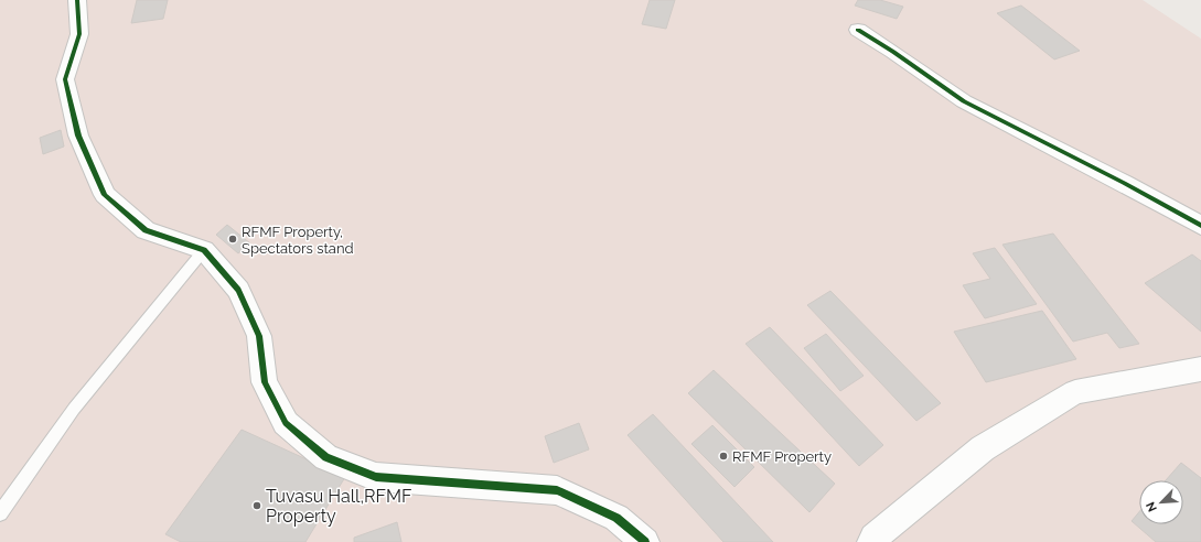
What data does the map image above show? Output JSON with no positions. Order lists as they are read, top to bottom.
{
  "places": ["RFMF Property, Spectators stand", "RFMF Property", "Tuvasu Hall,RFMF Property"],
  "north": "bottom left"
}
